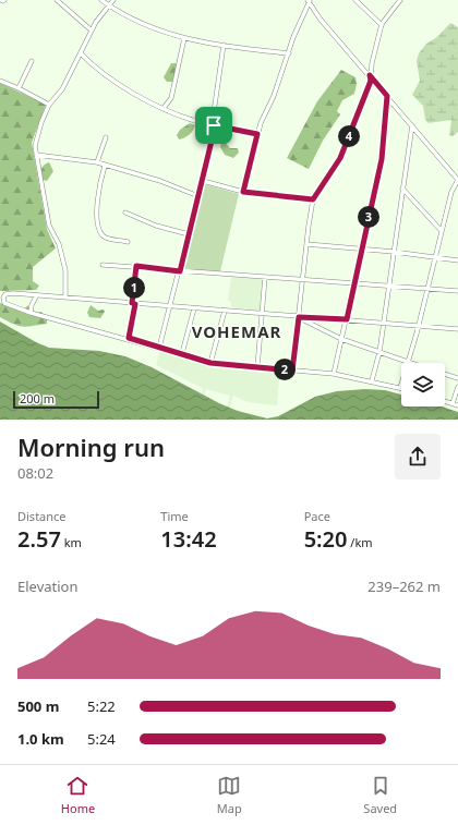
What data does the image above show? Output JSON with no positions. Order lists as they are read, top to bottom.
{
  "districts": ["VOHEMAR"],
  "scale_bar": "200 m",
  "page": {
    "pins": [
      "4",
      "3",
      "1",
      "2"
    ],
    "scale": "200 m",
    "heading": ["Morning run", "08:02"],
    "stats": [
      ["Distance", "2.57 km"],
      ["Time", "13:42"],
      ["Pace", "5:20 /km"]
    ],
    "chart": ["Elevation", "239–262 m"],
    "list": [
      {
        "name": "500 m",
        "note": "5:22"
      },
      {
        "name": "1.0 km",
        "note": "5:24"
      }
    ],
    "tabs": ["Home", "Map", "Saved"]
  }
}
